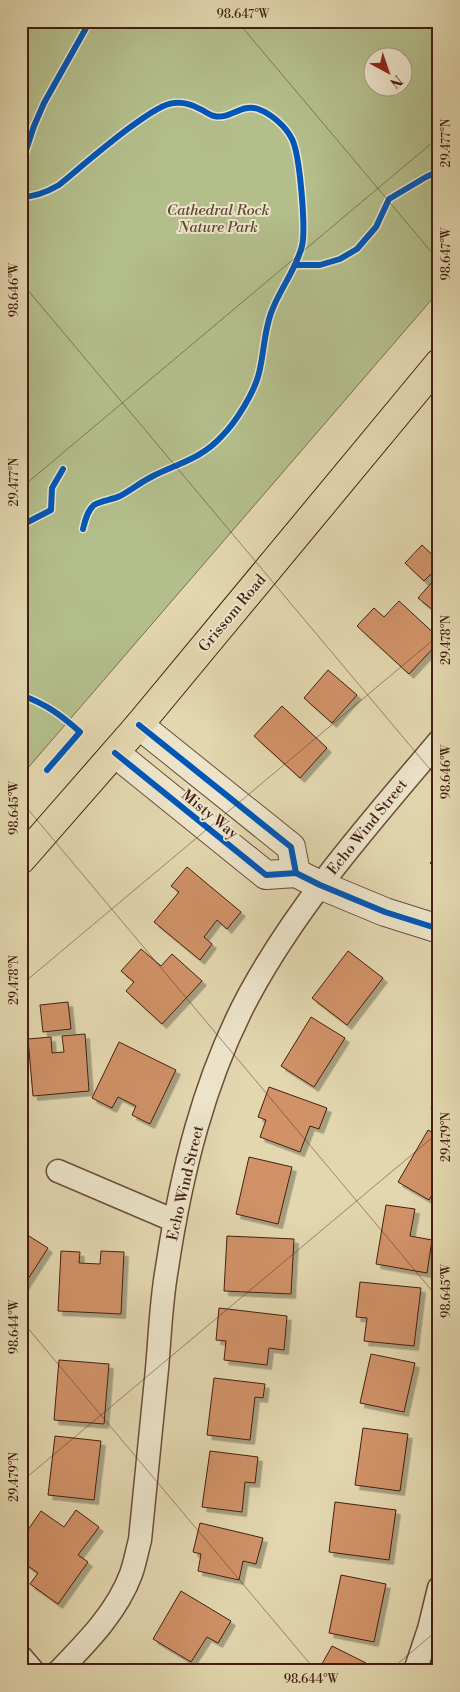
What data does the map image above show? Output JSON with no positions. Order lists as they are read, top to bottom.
{
  "streets": {
    "main road": ["Grissom Road"],
    "street": ["Misty Way", "Echo Wind Street"]
  },
  "crossings": [
    ["Grissom Road", "Misty Way"]
  ],
  "parks": ["Cathedral Rock Nature Park"],
  "north": "bottom right",
  "coordinates": [
    "98.647°W",
    "29.477°N",
    "98.646°W",
    "29.478°N",
    "98.645°W",
    "29.479°N",
    "98.644°W"
  ]
}
